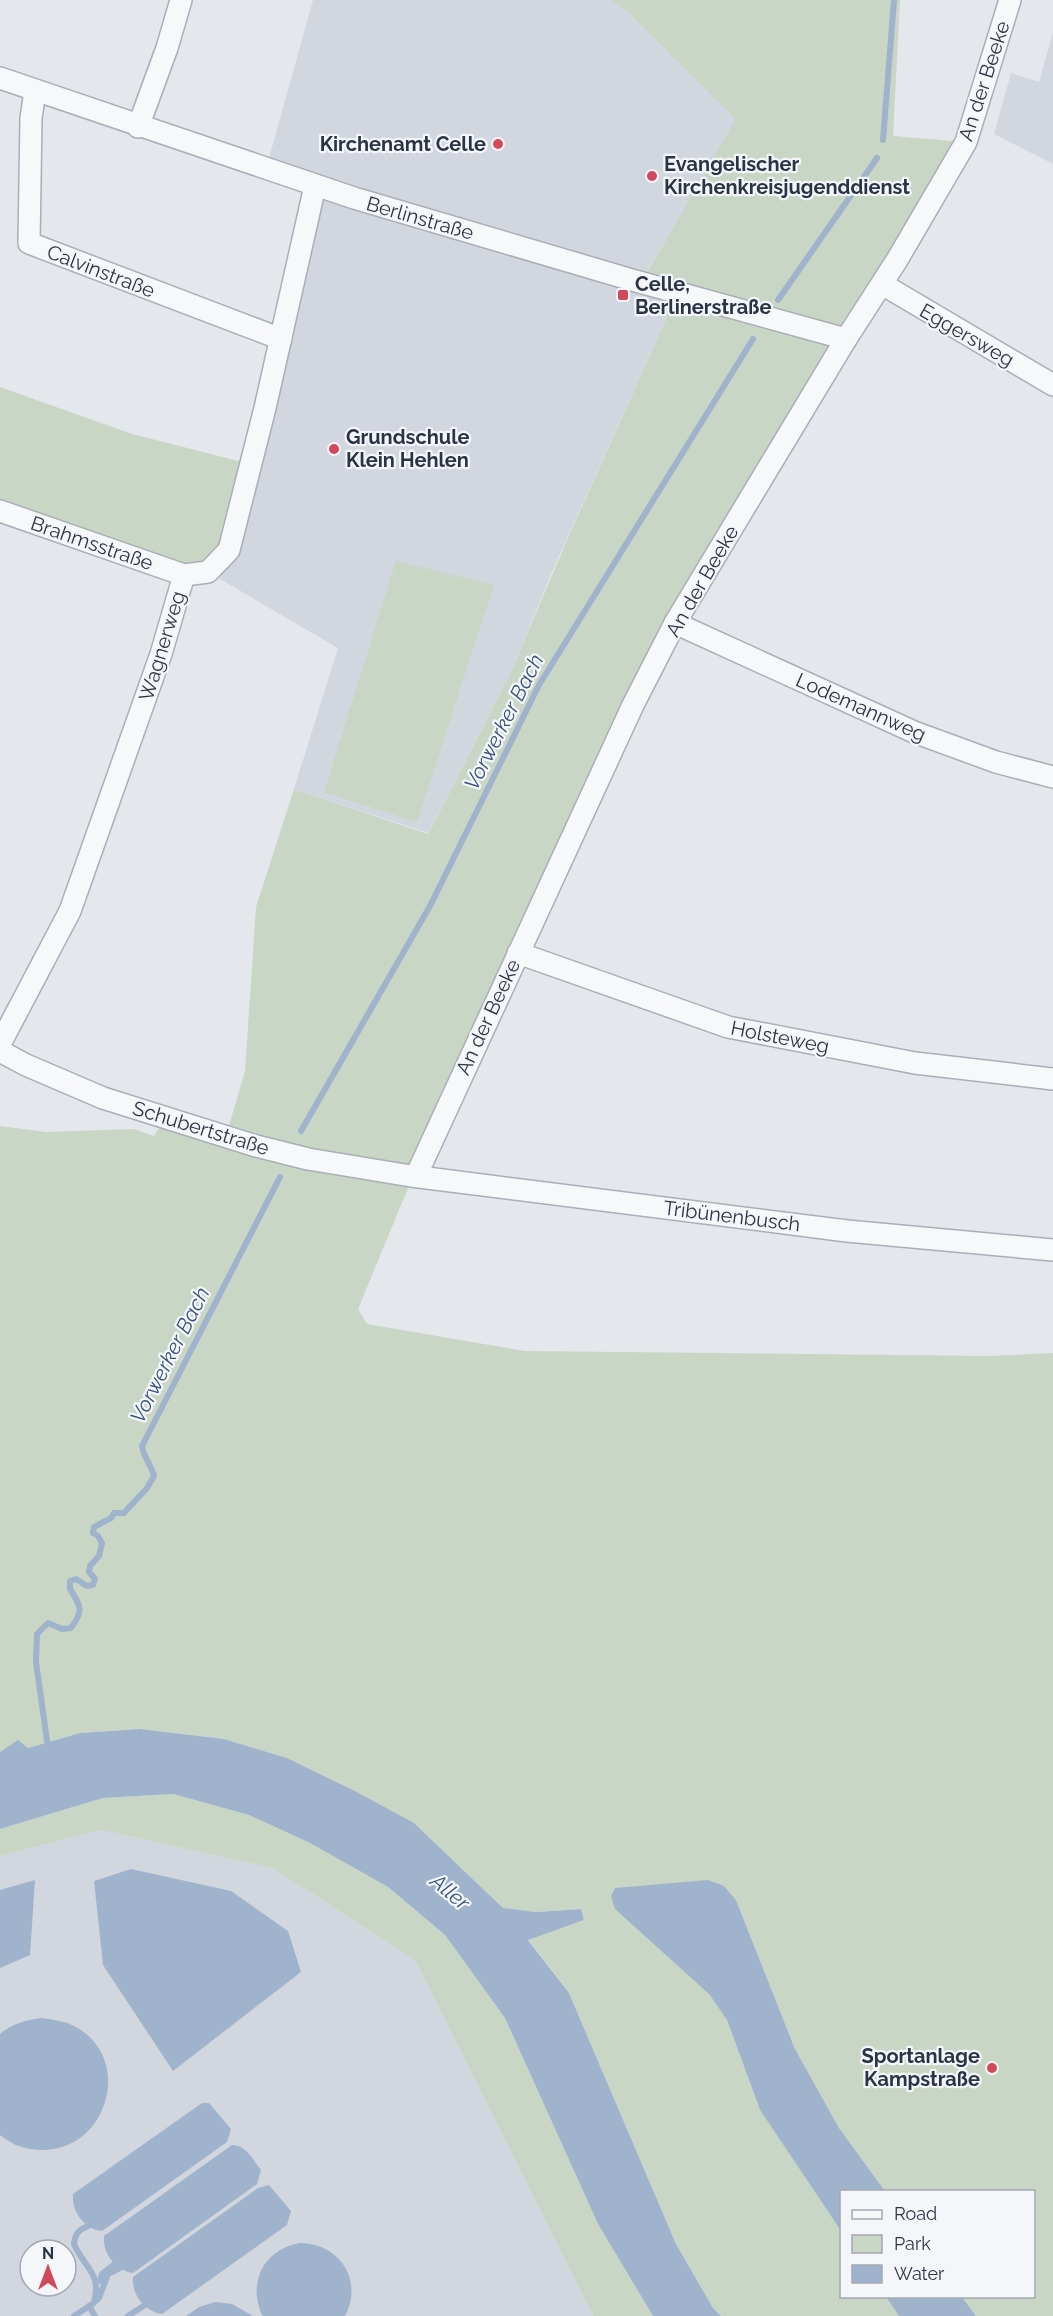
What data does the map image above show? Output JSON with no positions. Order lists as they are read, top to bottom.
{
  "streets": {
    "street": [
      "An der Beeke",
      "Berlinstraße",
      "Calvinstraße",
      "Eggersweg",
      "Brahmsstraße",
      "Wagnerweg",
      "Lodemannweg",
      "Holsteweg",
      "Schubertstraße",
      "Tribünenbusch"
    ]
  },
  "crossings": [
    ["An der Beeke", "Berlinstraße"],
    ["An der Beeke", "Eggersweg"],
    ["An der Beeke", "Lodemannweg"],
    ["An der Beeke", "Holsteweg"],
    ["An der Beeke", "Schubertstraße"],
    ["An der Beeke", "Tribünenbusch"],
    ["Berlinstraße", "Calvinstraße"],
    ["Berlinstraße", "Wagnerweg"],
    ["Calvinstraße", "Wagnerweg"],
    ["Brahmsstraße", "Wagnerweg"],
    ["Schubertstraße", "Tribünenbusch"]
  ],
  "water": ["Vorwerker Bach", "Aller"],
  "places": {
    "other": [
      "Kirchenamt Celle",
      "Evangelischer Kirchenkreisjugenddienst",
      "Grundschule Klein Hehlen",
      "Sportanlage Kampstraße"
    ],
    "transit": ["Celle, Berlinerstraße"]
  },
  "legend": ["Road", "Park", "Water"],
  "north": "top"
}
